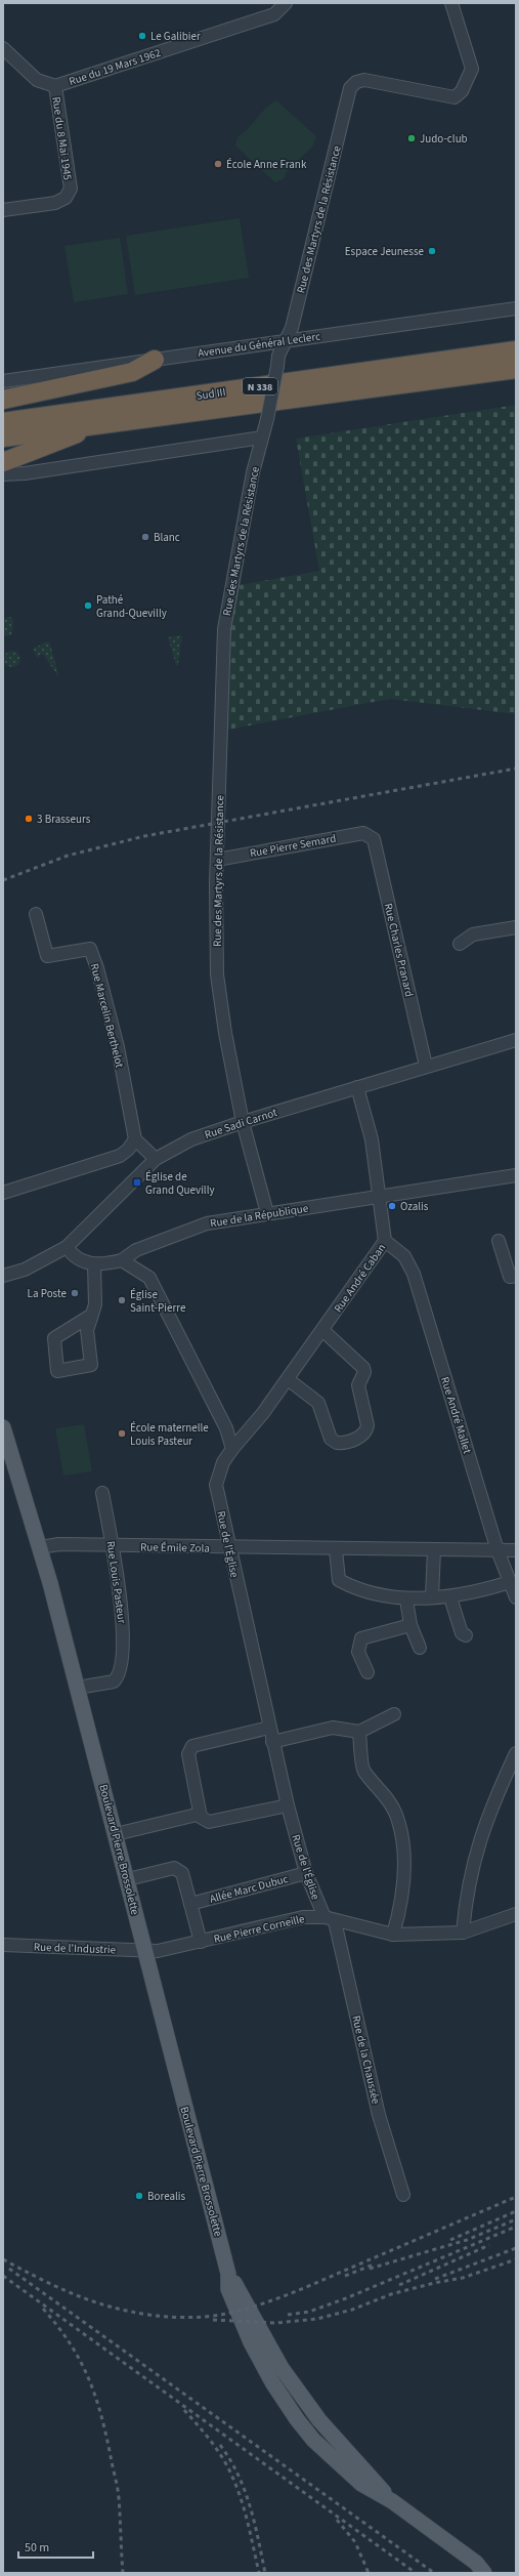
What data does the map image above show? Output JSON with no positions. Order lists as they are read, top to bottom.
{
  "streets": {
    "highway": ["N 338", "Sud III"],
    "main road": ["Boulevard Pierre Brossolette"],
    "street": [
      "Rue du 19 Mars 1962",
      "Rue du 8 Mai 1945",
      "Rue des Martyrs de la Résistance",
      "Avenue du Général Leclerc",
      "Rue Pierre Semard",
      "Rue Charles Pranard",
      "Rue Marcelin Berthelot",
      "Rue Sadi Carnot",
      "Rue de la République",
      "Rue André Caban",
      "Rue André Mallet",
      "Rue de l'Église",
      "Rue Émile Zola",
      "Rue Louis Pasteur",
      "Allée Marc Dubuc",
      "Rue Pierre Corneille",
      "Rue de l'Industrie",
      "Rue de la Chaussée"
    ]
  },
  "crossings": [
    ["Rue du 19 Mars 1962", "Rue du 8 Mai 1945"],
    ["Rue des Martyrs de la Résistance", "Avenue du Général Leclerc"],
    ["Rue des Martyrs de la Résistance", "Rue Pierre Semard"],
    ["Rue des Martyrs de la Résistance", "Rue Sadi Carnot"],
    ["Rue des Martyrs de la Résistance", "Rue de la République"],
    ["Rue Pierre Semard", "Rue Charles Pranard"],
    ["Rue Charles Pranard", "Rue Sadi Carnot"],
    ["Rue de la République", "Rue André Caban"],
    ["Rue André Caban", "Rue André Mallet"],
    ["Rue André Caban", "Rue de l'Église"],
    ["Rue André Mallet", "Rue Émile Zola"],
    ["Rue de l'Église", "Rue Émile Zola"],
    ["Rue de l'Église", "Allée Marc Dubuc"],
    ["Rue de l'Église", "Rue Pierre Corneille"],
    ["Rue de l'Église", "Rue de la Chaussée"],
    ["Rue Émile Zola", "Rue Louis Pasteur"],
    ["Rue Émile Zola", "Boulevard Pierre Brossolette"],
    ["Rue Louis Pasteur", "Boulevard Pierre Brossolette"],
    ["Boulevard Pierre Brossolette", "Rue Pierre Corneille"],
    ["Boulevard Pierre Brossolette", "Rue de l'Industrie"],
    ["Rue Pierre Corneille", "Rue de l'Industrie"],
    ["Rue Pierre Corneille", "Rue de la Chaussée"]
  ],
  "places": {
    "other": [
      "Le Galibier",
      "Judo-club",
      "École Anne Frank",
      "Espace Jeunesse",
      "Blanc",
      "Pathé Grand-Quevilly",
      "3 Brasseurs",
      "Ozalis",
      "La Poste",
      "Église Saint-Pierre",
      "École maternelle Louis Pasteur",
      "Borealis"
    ],
    "transit": ["Église de Grand Quevilly"]
  },
  "scale_bar": "50 m"
}
